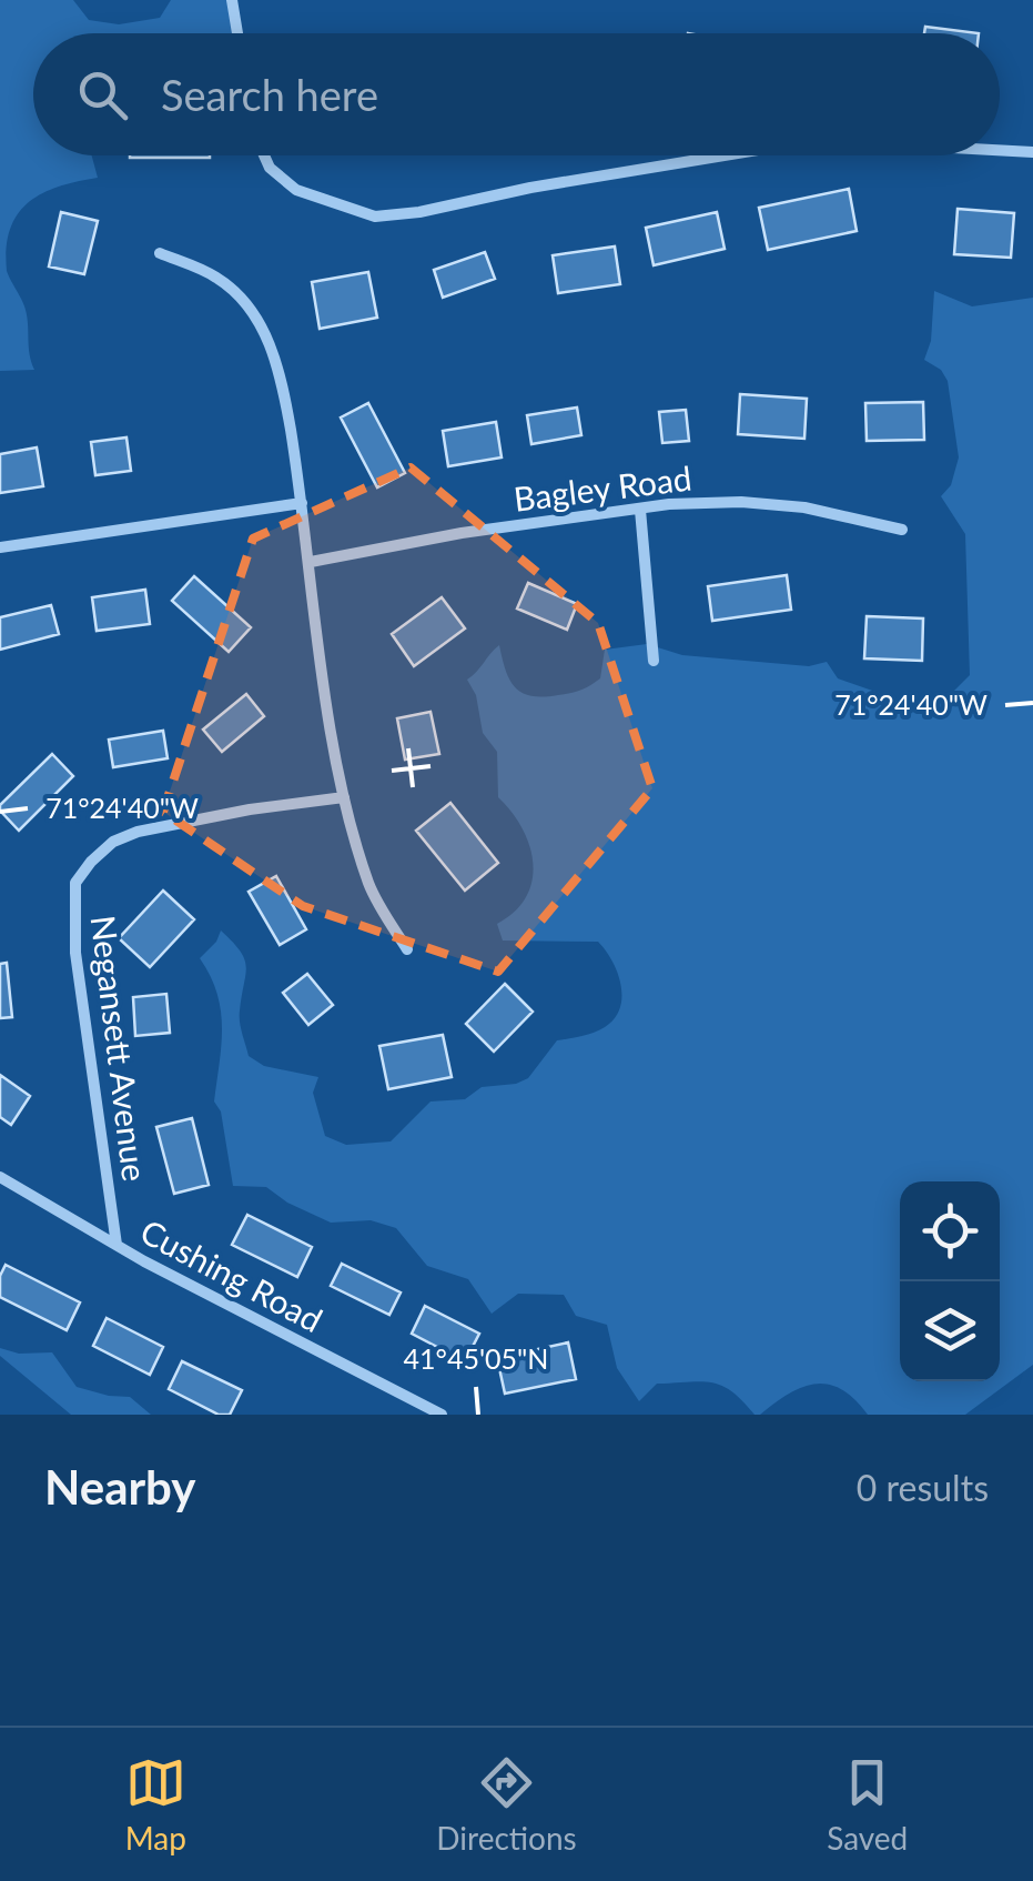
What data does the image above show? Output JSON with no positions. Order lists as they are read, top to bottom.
{
  "streets": {
    "street": ["Bagley Road", "Negansett Avenue", "Cushing Road"]
  },
  "crossings": [
    ["Negansett Avenue", "Cushing Road"]
  ],
  "page": {
    "search": "Search here",
    "heading": ["Nearby", "0 results"],
    "nav": ["Map", "Directions", "Saved"]
  },
  "coordinates": ["71°24'40\"W", "41°45'05\"N"]
}
